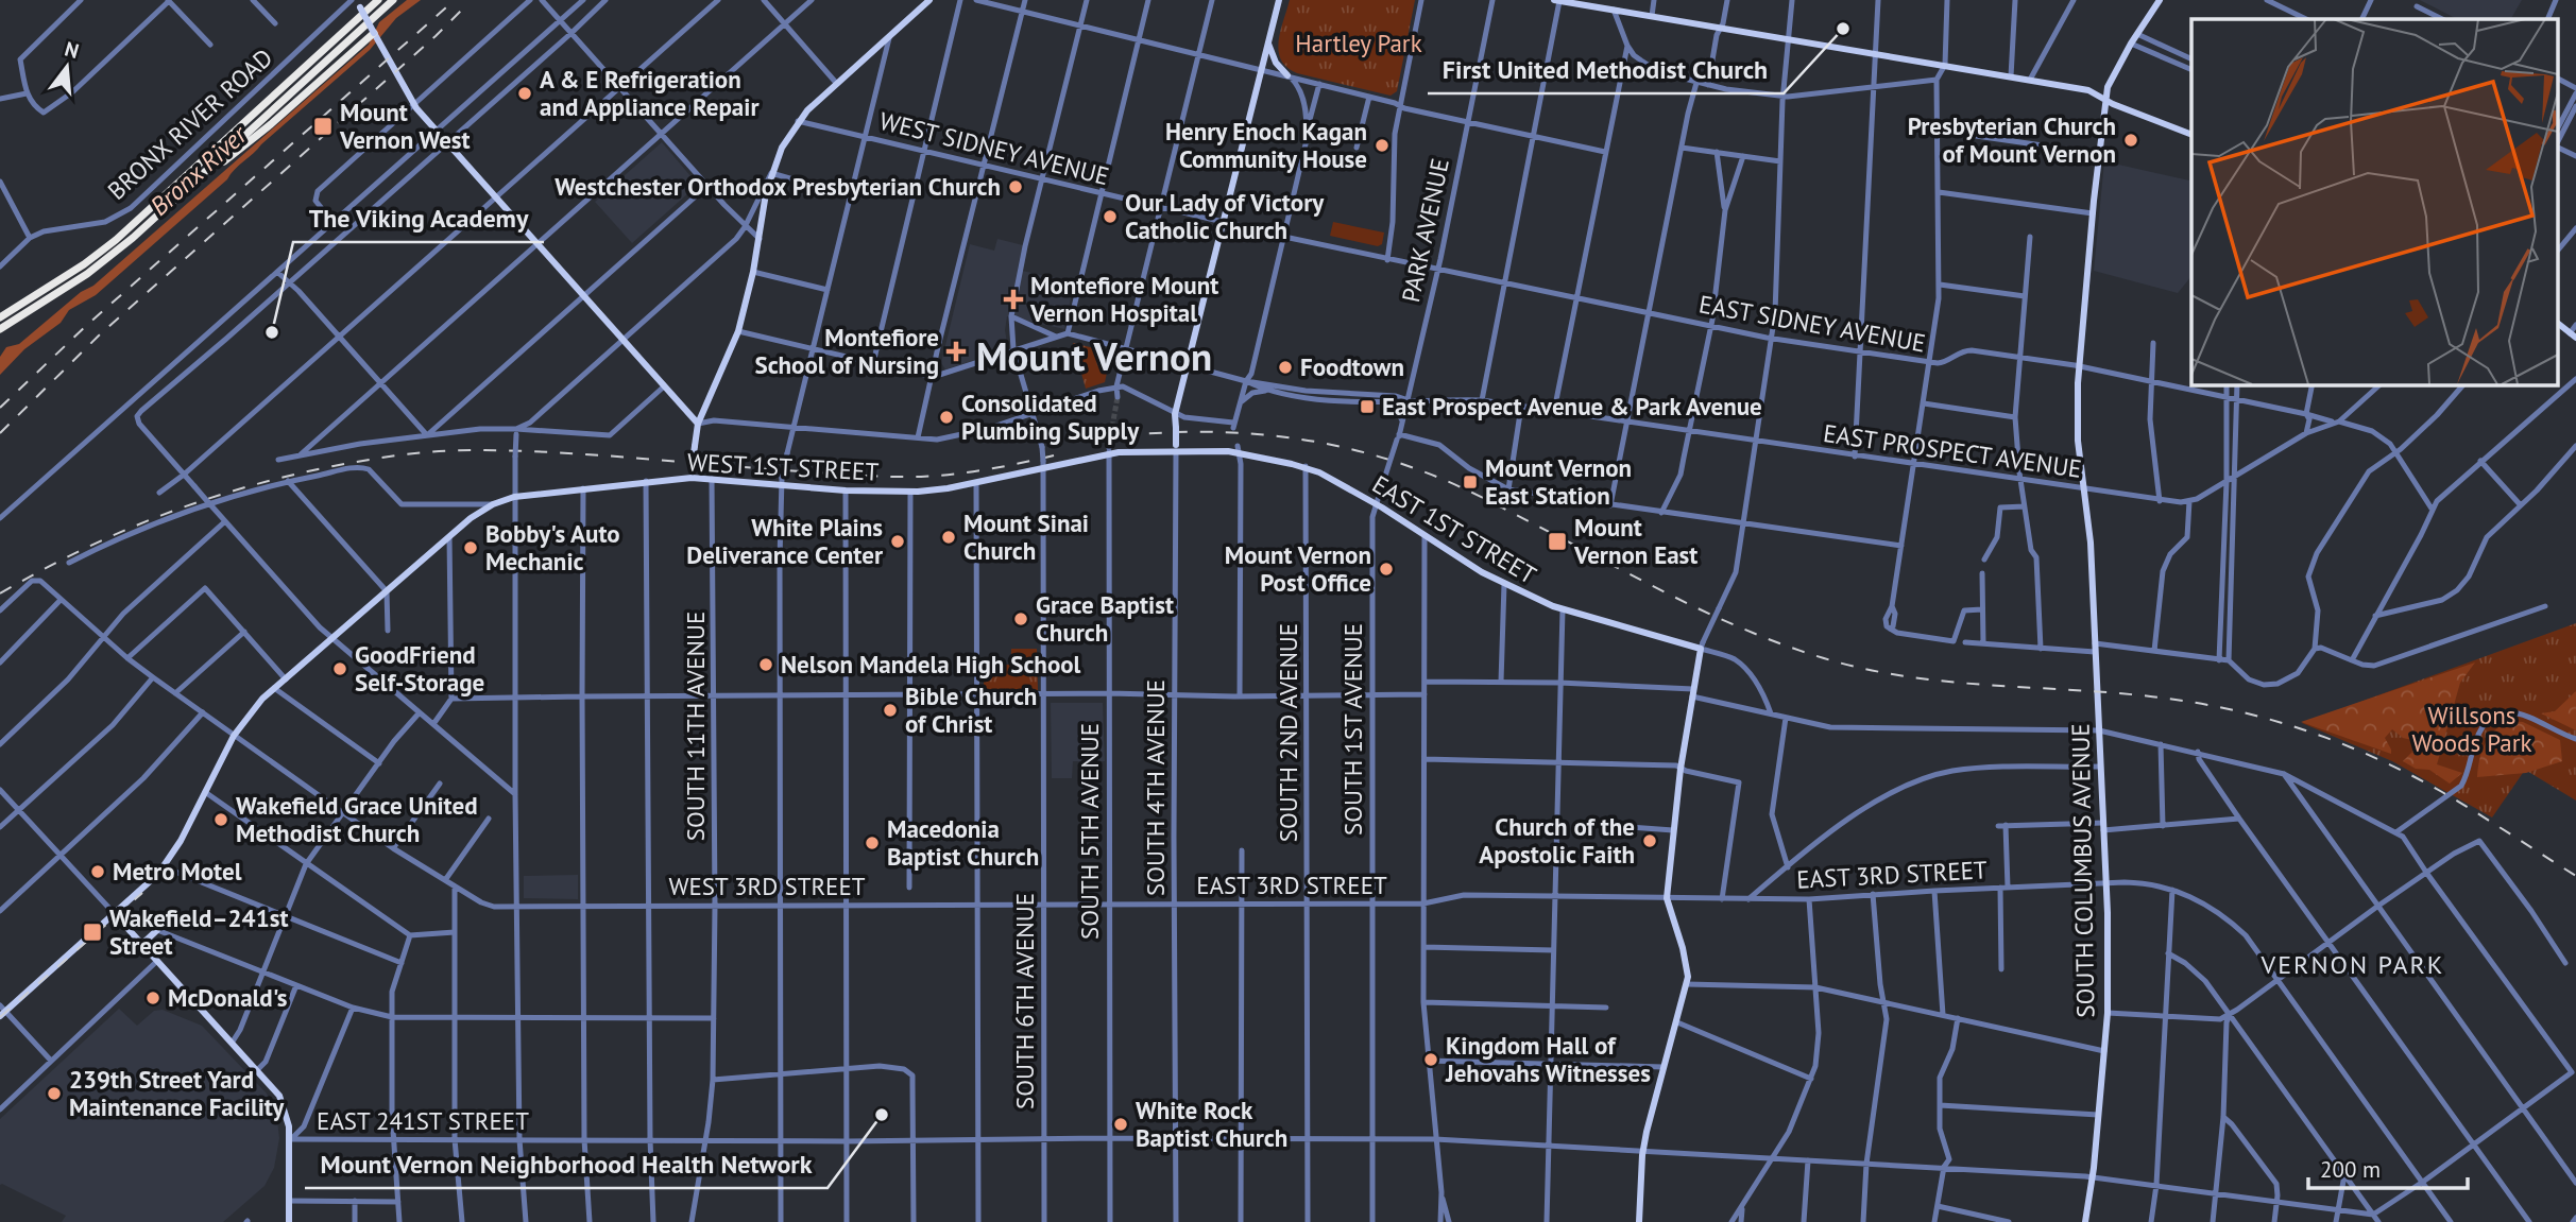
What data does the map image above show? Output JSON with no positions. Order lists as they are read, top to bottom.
{
  "streets": {
    "main road": [
      "WEST 1ST STREET",
      "EAST 1ST STREET",
      "SOUTH COLUMBUS AVENUE",
      "EAST 241ST STREET"
    ],
    "street": [
      "BRONX RIVER ROAD",
      "WEST SIDNEY AVENUE",
      "PARK AVENUE",
      "EAST SIDNEY AVENUE",
      "EAST PROSPECT AVENUE",
      "SOUTH 11TH AVENUE",
      "SOUTH 1ST AVENUE",
      "SOUTH 2ND AVENUE",
      "SOUTH 4TH AVENUE",
      "SOUTH 5TH AVENUE",
      "EAST 3RD STREET",
      "WEST 3RD STREET",
      "SOUTH 6TH AVENUE"
    ]
  },
  "crossings": [
    ["WEST SIDNEY AVENUE", "SOUTH 6TH AVENUE"],
    ["PARK AVENUE", "EAST SIDNEY AVENUE"],
    ["PARK AVENUE", "EAST PROSPECT AVENUE"],
    ["PARK AVENUE", "SOUTH 1ST AVENUE"],
    ["EAST SIDNEY AVENUE", "EAST PROSPECT AVENUE"],
    ["EAST SIDNEY AVENUE", "SOUTH COLUMBUS AVENUE"],
    ["EAST PROSPECT AVENUE", "SOUTH COLUMBUS AVENUE"],
    ["WEST 1ST STREET", "EAST 1ST STREET"],
    ["WEST 1ST STREET", "SOUTH 11TH AVENUE"],
    ["WEST 1ST STREET", "SOUTH 4TH AVENUE"],
    ["WEST 1ST STREET", "SOUTH 5TH AVENUE"],
    ["WEST 1ST STREET", "SOUTH 6TH AVENUE"],
    ["WEST 1ST STREET", "EAST 241ST STREET"],
    ["EAST 1ST STREET", "SOUTH 1ST AVENUE"],
    ["EAST 1ST STREET", "SOUTH 2ND AVENUE"],
    ["EAST 1ST STREET", "SOUTH 4TH AVENUE"],
    ["SOUTH 11TH AVENUE", "WEST 3RD STREET"],
    ["SOUTH 11TH AVENUE", "EAST 241ST STREET"],
    ["SOUTH 1ST AVENUE", "EAST 3RD STREET"],
    ["SOUTH 1ST AVENUE", "EAST 241ST STREET"],
    ["SOUTH 2ND AVENUE", "EAST 3RD STREET"],
    ["SOUTH 2ND AVENUE", "EAST 241ST STREET"],
    ["SOUTH 4TH AVENUE", "EAST 3RD STREET"],
    ["SOUTH 4TH AVENUE", "WEST 3RD STREET"],
    ["SOUTH 4TH AVENUE", "EAST 241ST STREET"],
    ["SOUTH 5TH AVENUE", "WEST 3RD STREET"],
    ["SOUTH 5TH AVENUE", "EAST 241ST STREET"],
    ["SOUTH COLUMBUS AVENUE", "EAST 3RD STREET"],
    ["SOUTH COLUMBUS AVENUE", "EAST 241ST STREET"],
    ["EAST 3RD STREET", "WEST 3RD STREET"],
    ["WEST 3RD STREET", "SOUTH 6TH AVENUE"],
    ["SOUTH 6TH AVENUE", "EAST 241ST STREET"]
  ],
  "districts": ["Mount Vernon", "VERNON PARK"],
  "water": ["Bronx River"],
  "parks": ["Hartley Park", "Willsons Woods Park"],
  "places": {
    "other": [
      "First United Methodist Church",
      "A & E Refrigeration and Appliance Repair",
      "Presbyterian Church of Mount Vernon",
      "Henry Enoch Kagan Community House",
      "Westchester Orthodox Presbyterian Church",
      "Our Lady of Victory Catholic Church",
      "The Viking Academy",
      "Foodtown",
      "Consolidated Plumbing Supply",
      "Mount Sinai Church",
      "White Plains Deliverance Center",
      "Bobby's Auto Mechanic",
      "Mount Vernon Post Office",
      "Grace Baptist Church",
      "Nelson Mandela High School",
      "GoodFriend Self-Storage",
      "Bible Church of Christ",
      "Wakefield Grace United Methodist Church",
      "Church of the Apostolic Faith",
      "Macedonia Baptist Church",
      "Metro Motel",
      "McDonald's",
      "Kingdom Hall of Jehovahs Witnesses",
      "239th Street Yard Maintenance Facility",
      "Mount Vernon Neighborhood Health Network",
      "White Rock Baptist Church"
    ],
    "transit": [
      "Mount Vernon West",
      "East Prospect Avenue & Park Avenue",
      "Mount Vernon East Station",
      "Mount Vernon East",
      "Wakefield–241st Street"
    ],
    "health": ["Montefiore Mount Vernon Hospital", "Montefiore School of Nursing"]
  },
  "scale_bar": "200 m",
  "north": "top"
}
